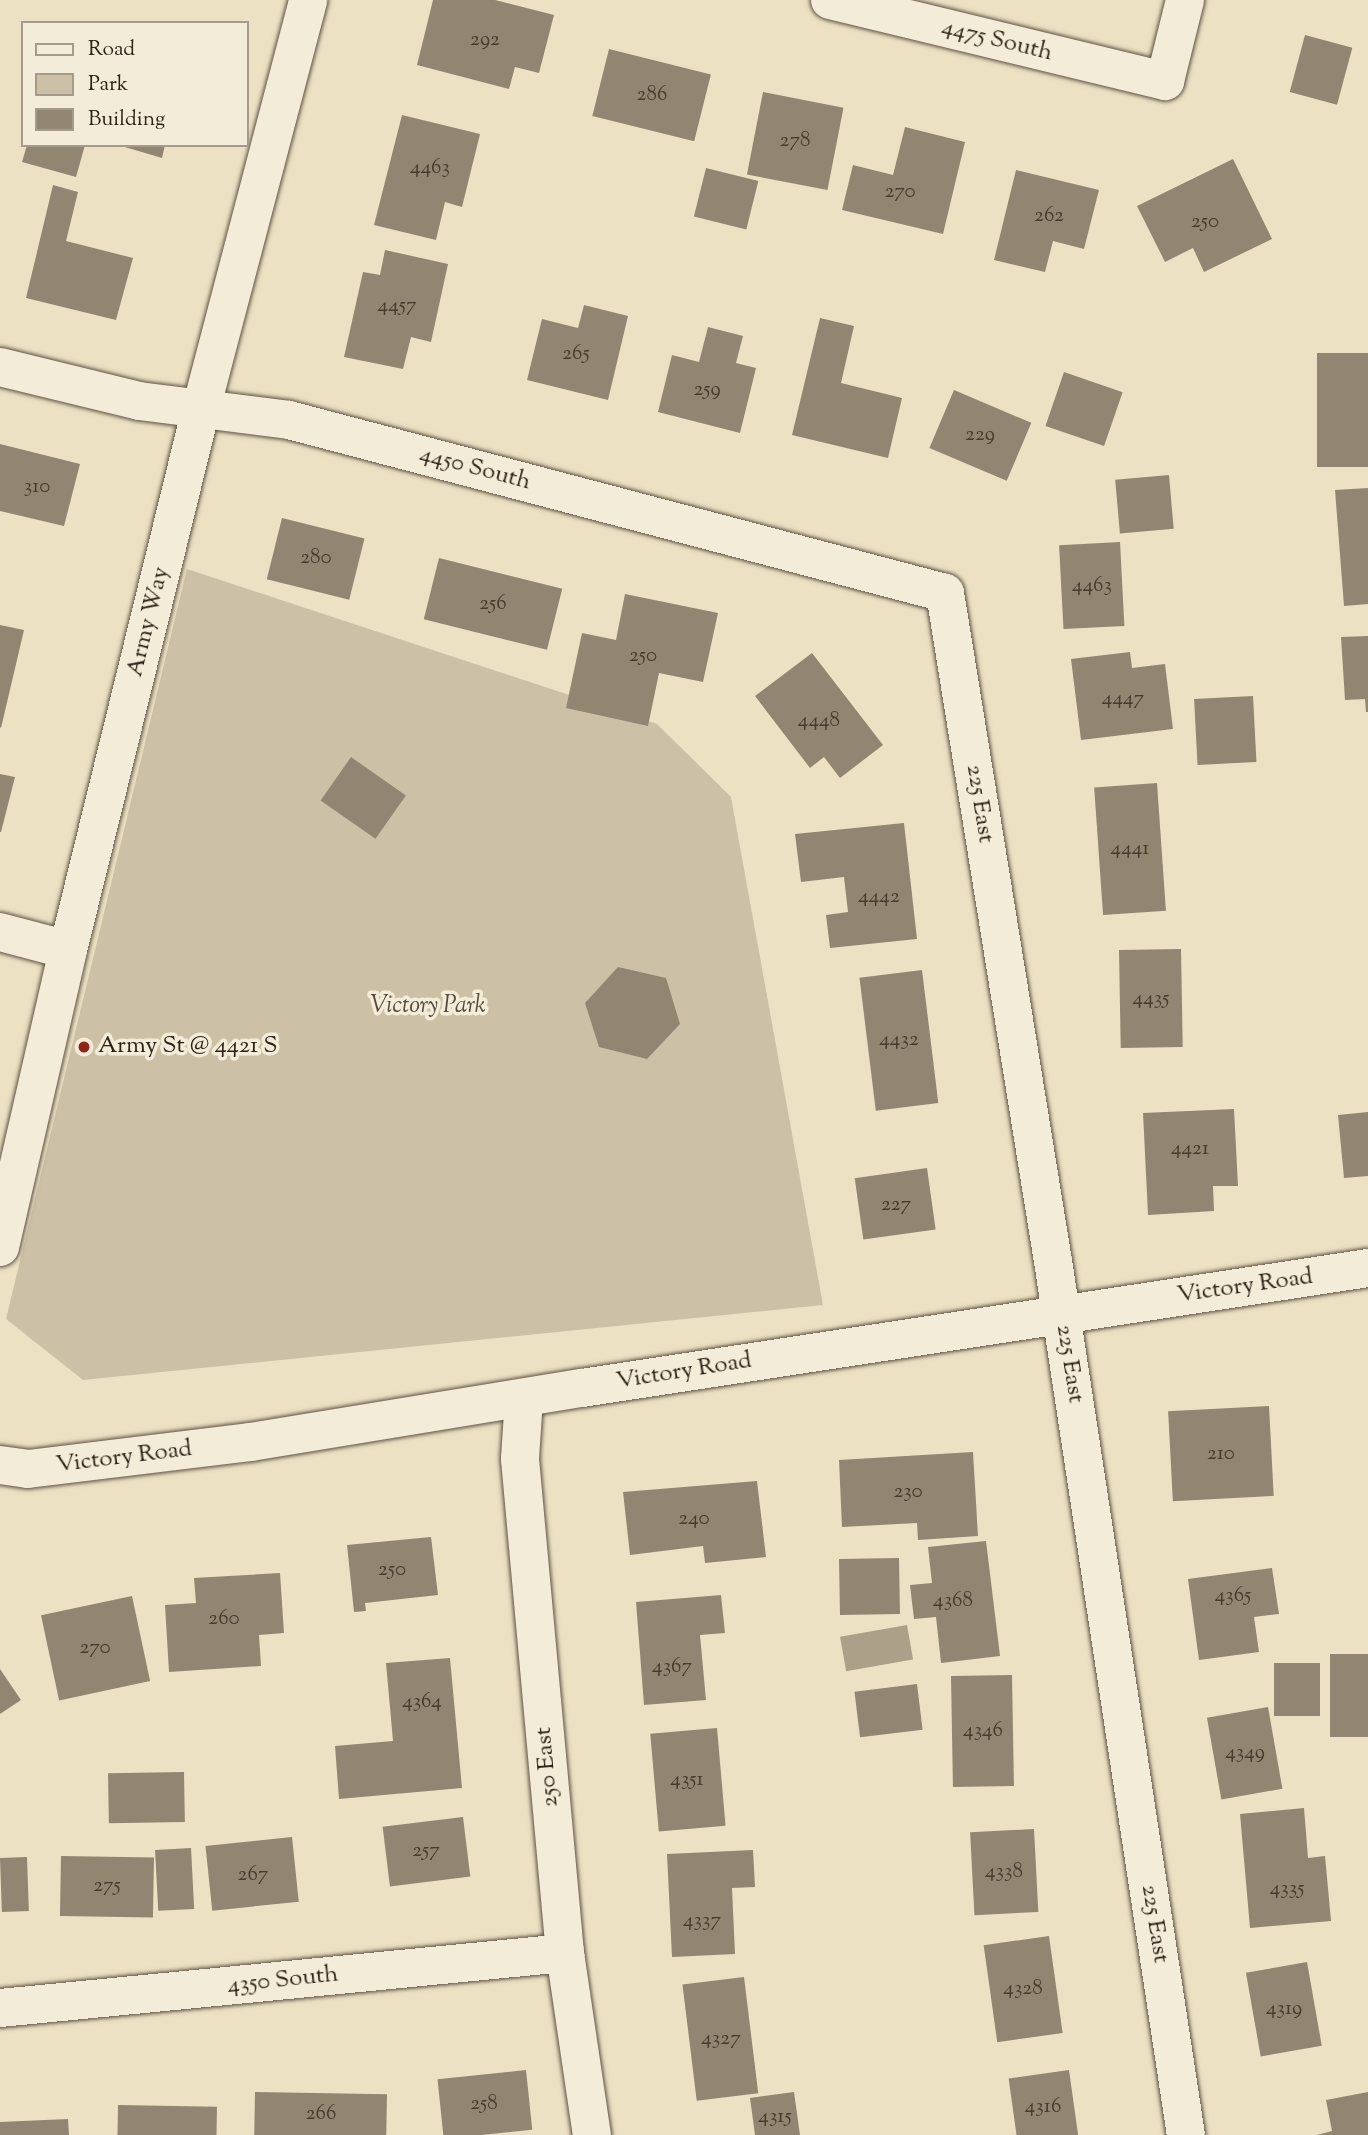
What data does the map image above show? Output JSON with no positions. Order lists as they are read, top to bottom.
{
  "streets": {
    "street": [
      "4475 South",
      "4450 South",
      "Army Way",
      "225 East",
      "Victory Road",
      "250 East",
      "4350 South"
    ]
  },
  "crossings": [
    ["4450 South", "Army Way"],
    ["4450 South", "225 East"],
    ["225 East", "Victory Road"],
    ["Victory Road", "250 East"],
    ["250 East", "4350 South"]
  ],
  "parks": ["Victory Park"],
  "places": ["Army St @ 4421 S"],
  "house_numbers": [
    "292",
    "286",
    "278",
    "4463",
    "270",
    "262",
    "250",
    "4457",
    "265",
    "259",
    "229",
    "310",
    "280",
    "4463",
    "256",
    "250",
    "4447",
    "4448",
    "4441",
    "4442",
    "4435",
    "4432",
    "4421",
    "227",
    "210",
    "230",
    "240",
    "250",
    "4365",
    "4368",
    "260",
    "270",
    "4367",
    "4364",
    "4346",
    "4349",
    "4351",
    "257",
    "4338",
    "267",
    "275",
    "4335",
    "4337",
    "4328",
    "4319",
    "4327",
    "258",
    "4316",
    "266",
    "4315"
  ],
  "legend": ["Road", "Park", "Building"]
}
